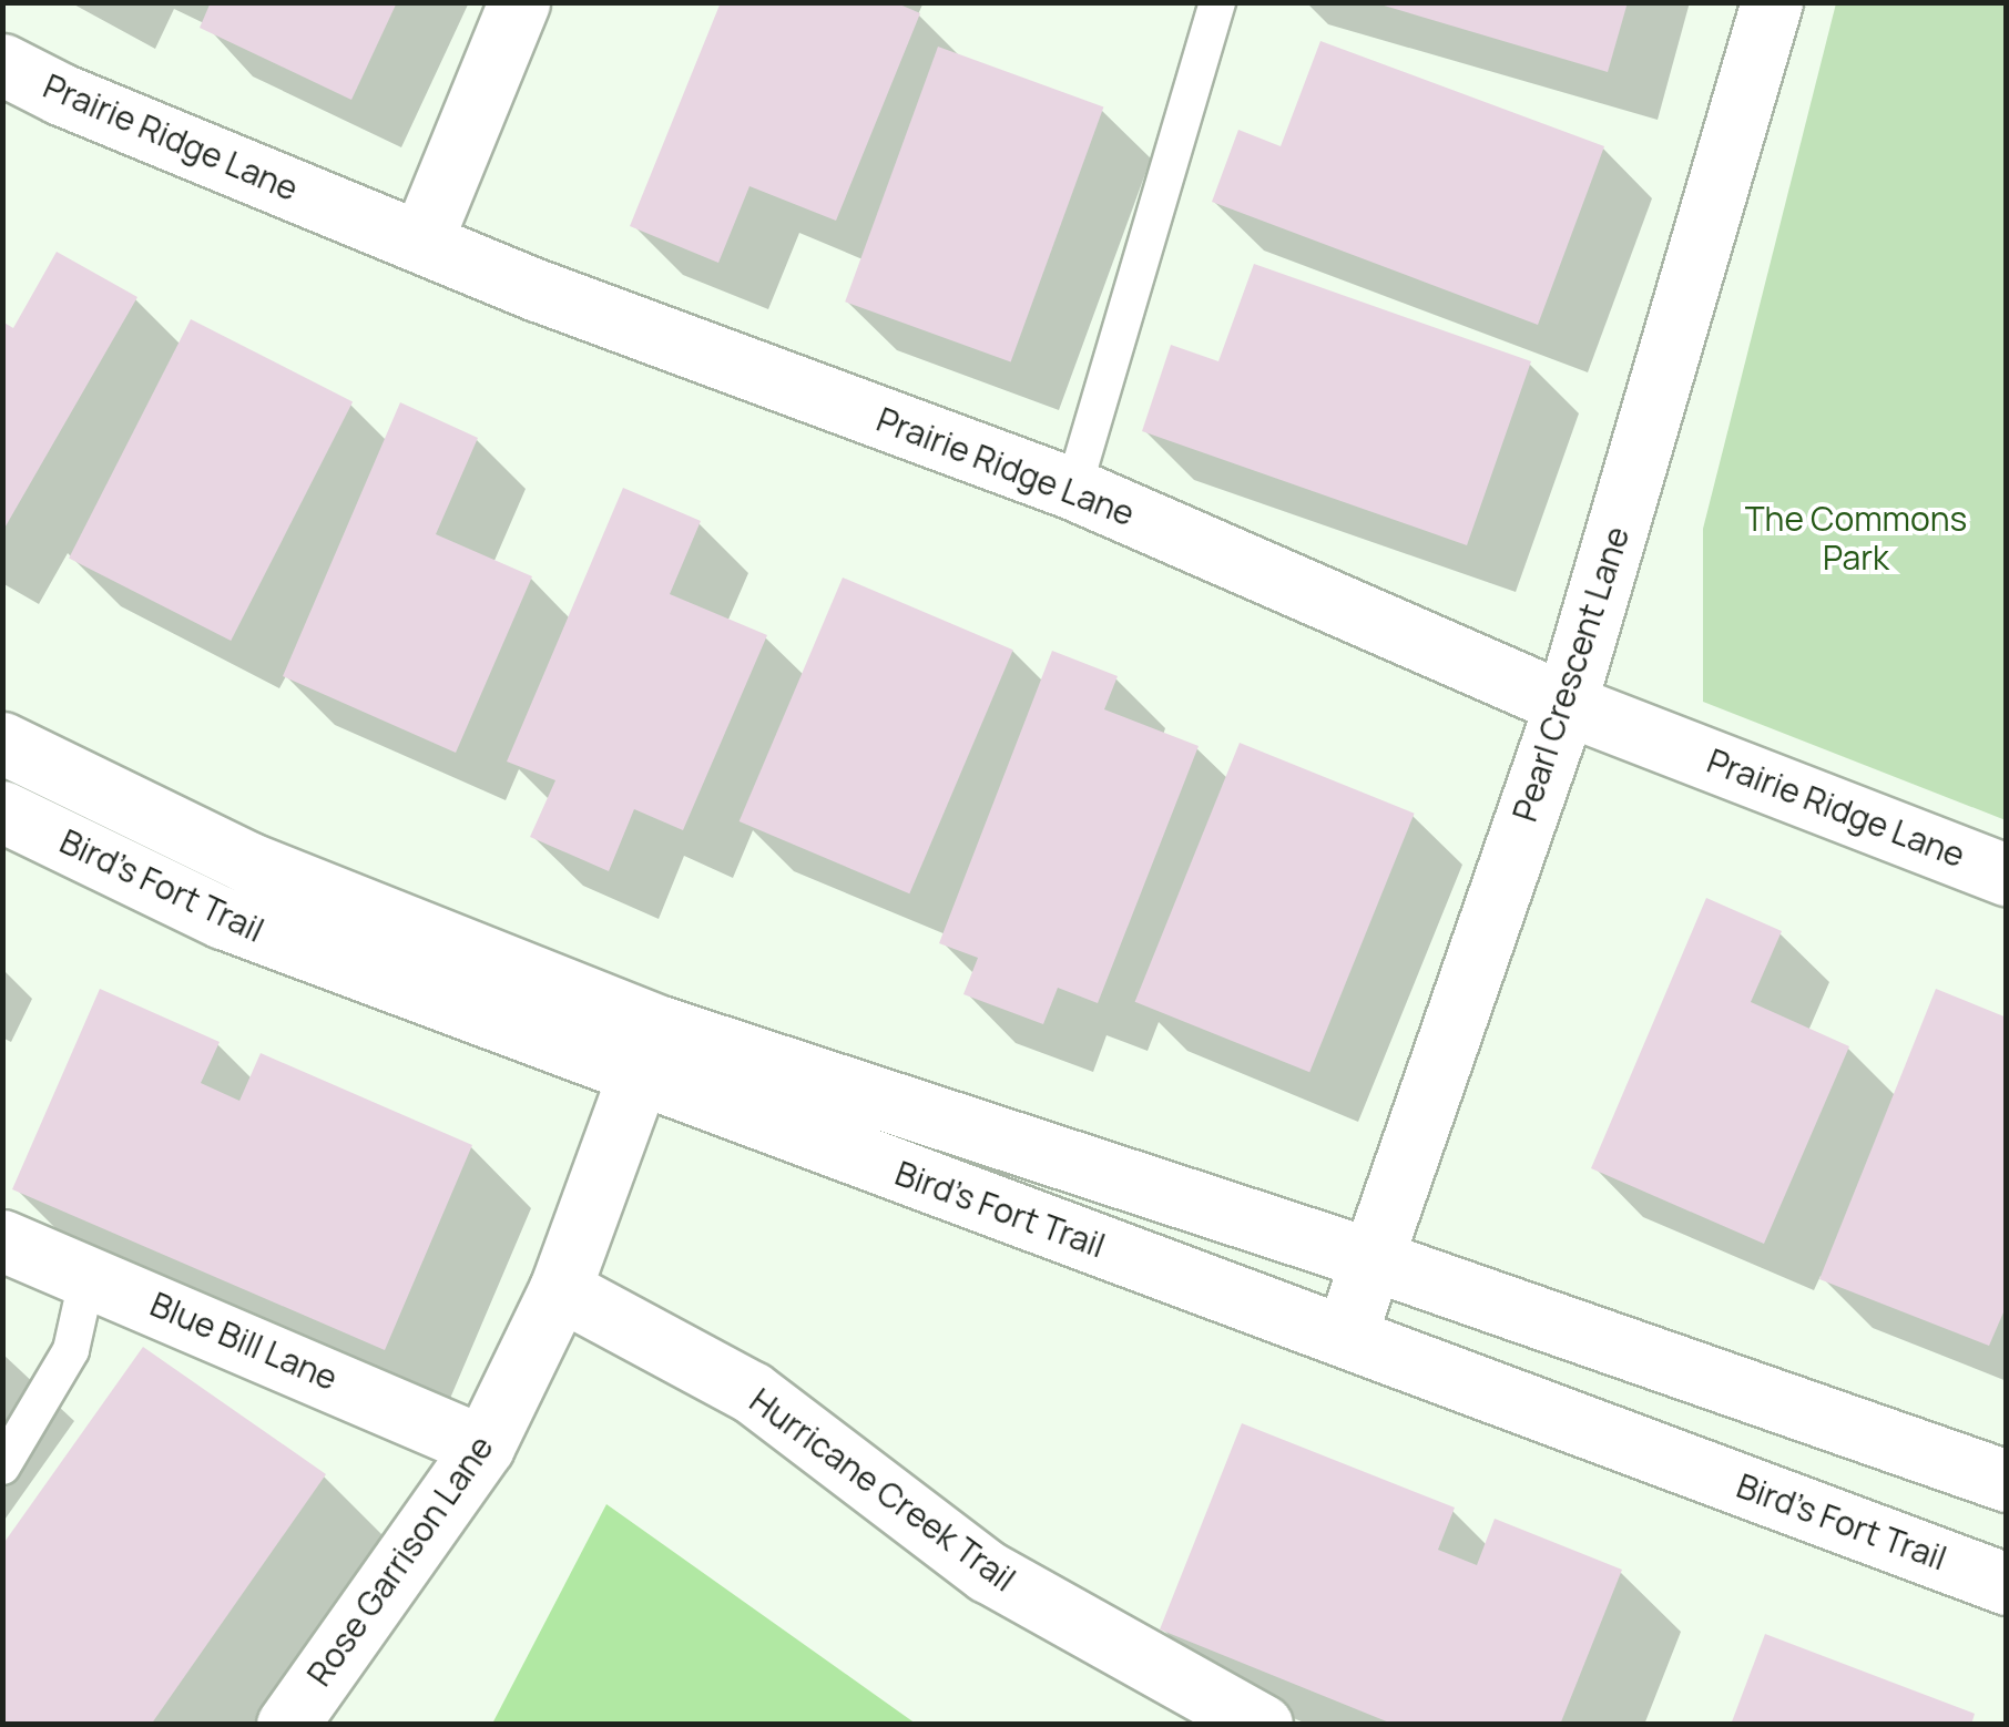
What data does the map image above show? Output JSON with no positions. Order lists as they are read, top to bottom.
{
  "streets": {
    "street": [
      "Prairie Ridge Lane",
      "Pearl Crescent Lane",
      "Bird's Fort Trail",
      "Blue Bill Lane",
      "Hurricane Creek Trail",
      "Rose Garrison Lane"
    ]
  },
  "crossings": [
    ["Prairie Ridge Lane", "Pearl Crescent Lane"],
    ["Pearl Crescent Lane", "Bird's Fort Trail"],
    ["Bird's Fort Trail", "Rose Garrison Lane"],
    ["Blue Bill Lane", "Rose Garrison Lane"],
    ["Hurricane Creek Trail", "Rose Garrison Lane"]
  ],
  "parks": ["The Commons Park"]
}
